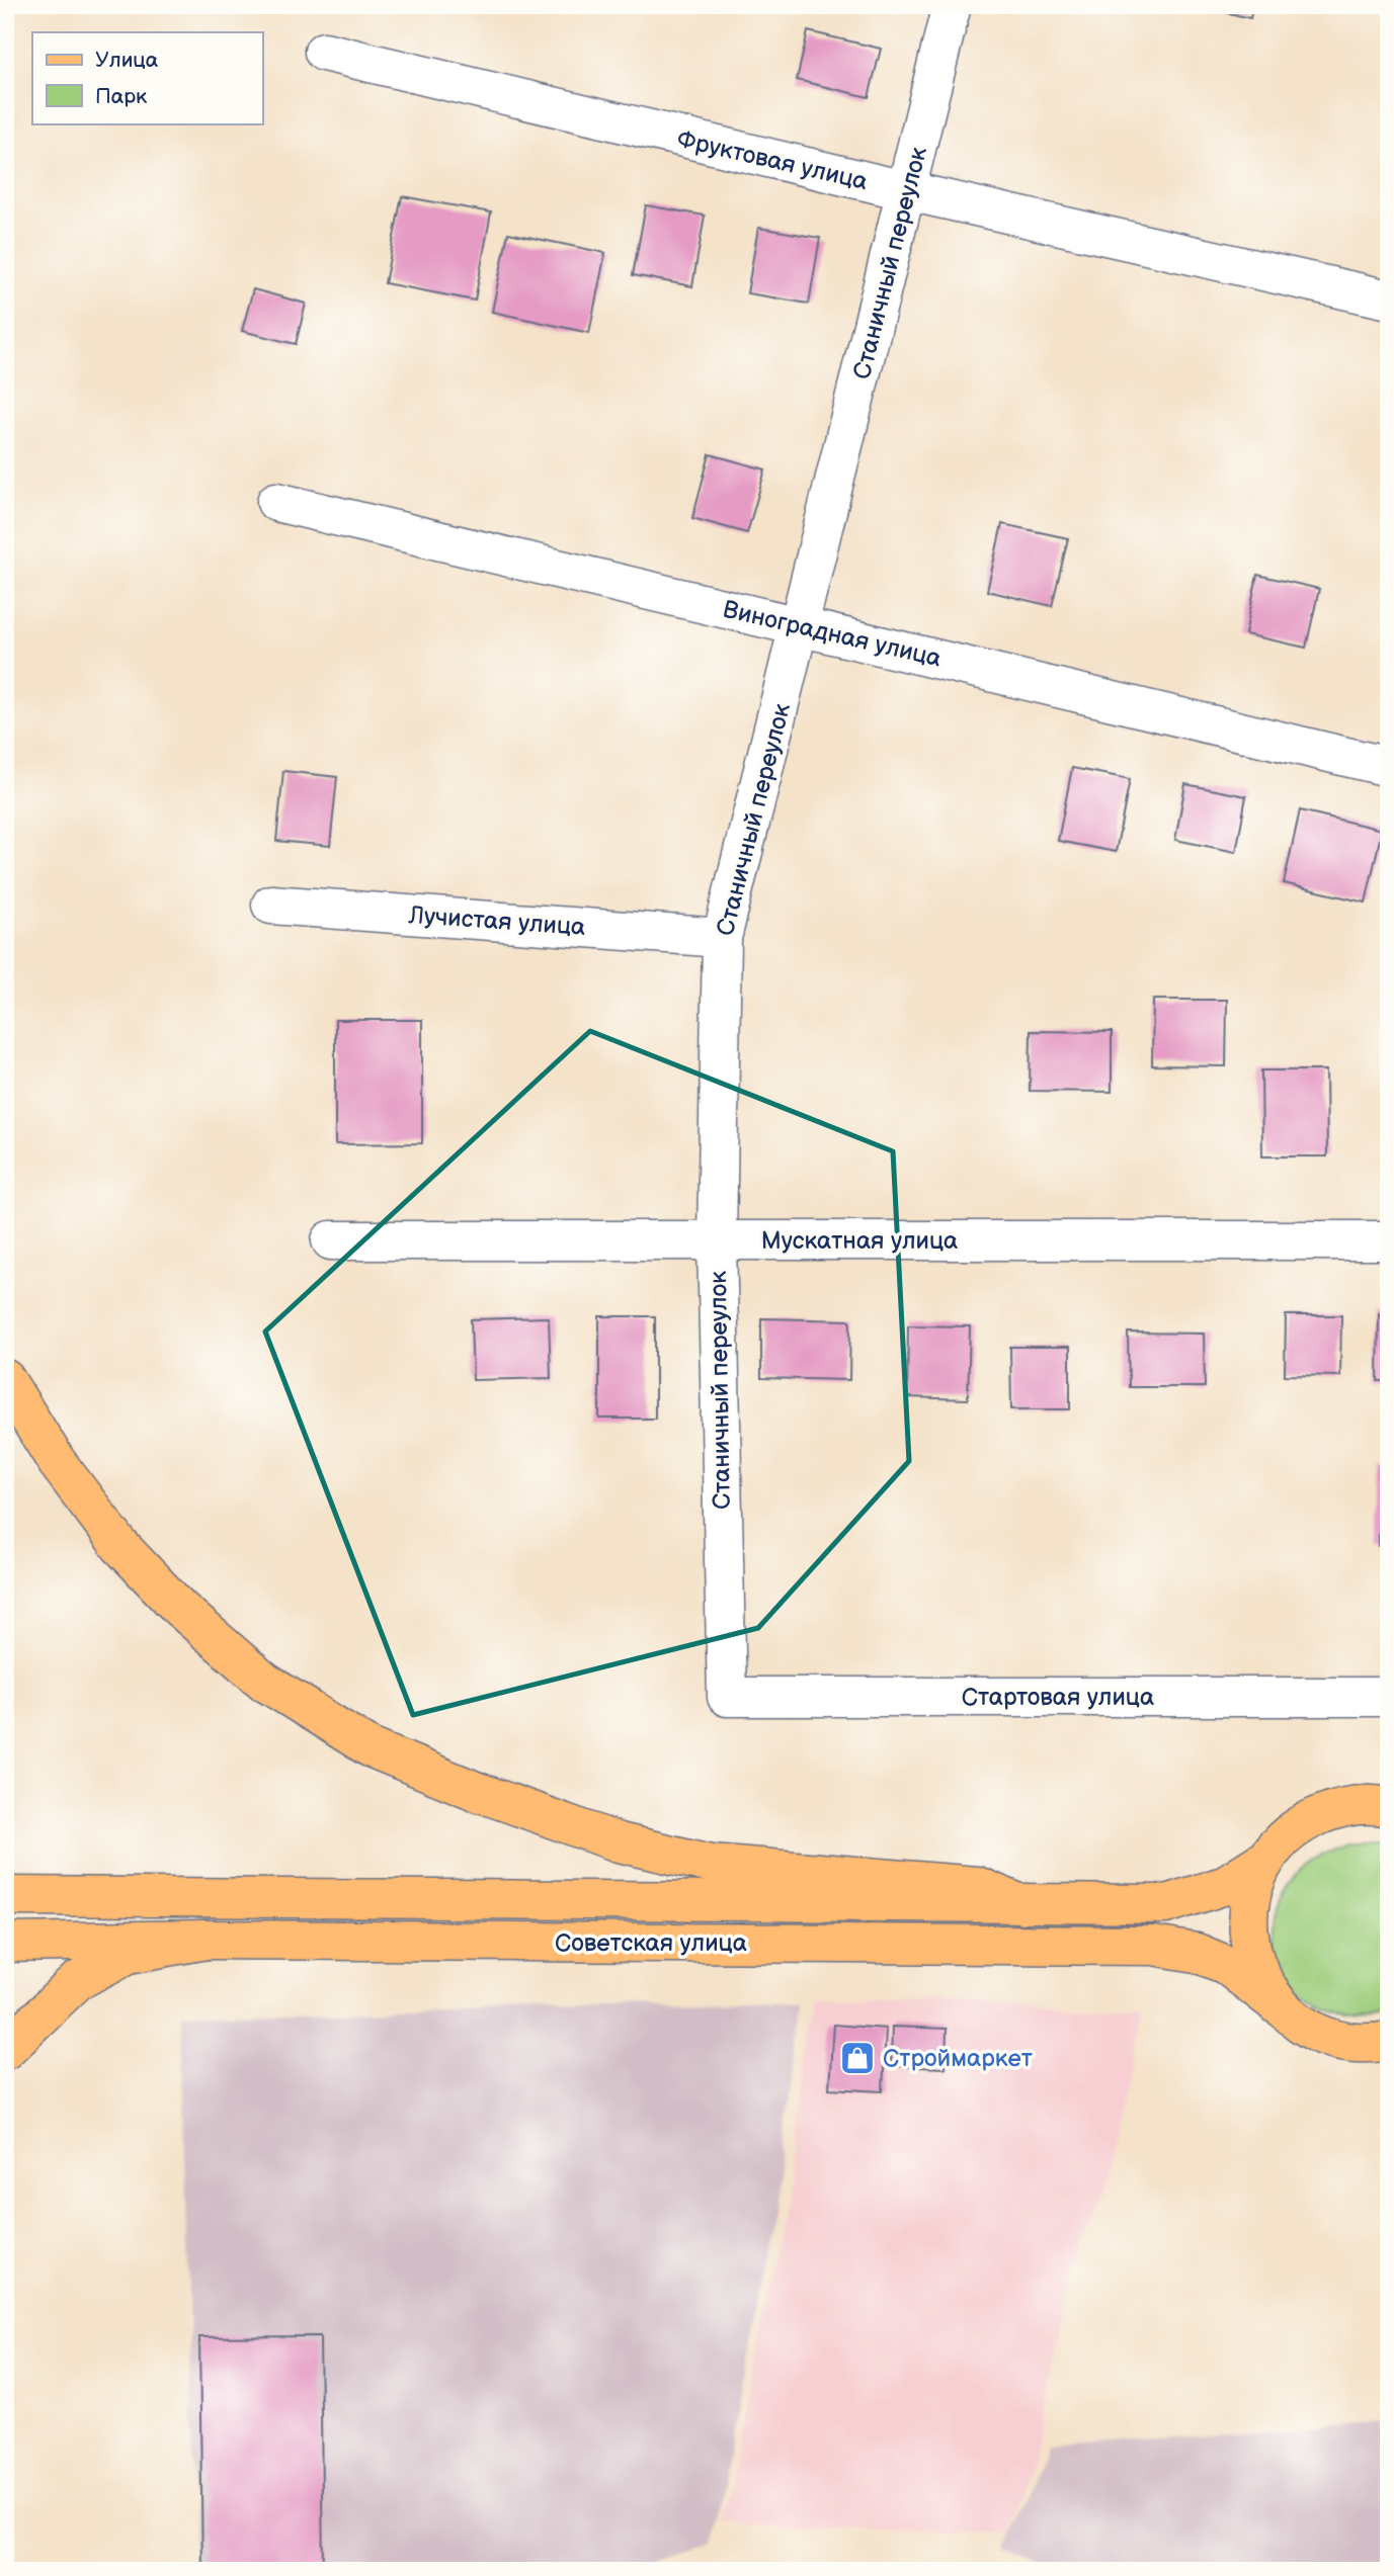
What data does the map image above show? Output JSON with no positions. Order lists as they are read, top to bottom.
{
  "streets": {
    "main road": ["Советская улица"],
    "street": [
      "Фруктовая улица",
      "Станичный переулок",
      "Виноградная улица",
      "Лучистая улица",
      "Мускатная улица",
      "Стартовая улица"
    ]
  },
  "crossings": [
    ["Фруктовая улица", "Станичный переулок"],
    ["Станичный переулок", "Виноградная улица"],
    ["Станичный переулок", "Лучистая улица"],
    ["Станичный переулок", "Мускатная улица"],
    ["Станичный переулок", "Стартовая улица"]
  ],
  "places": {
    "shop": ["Строймаркет"]
  },
  "legend": ["Улица", "Парк"]
}
